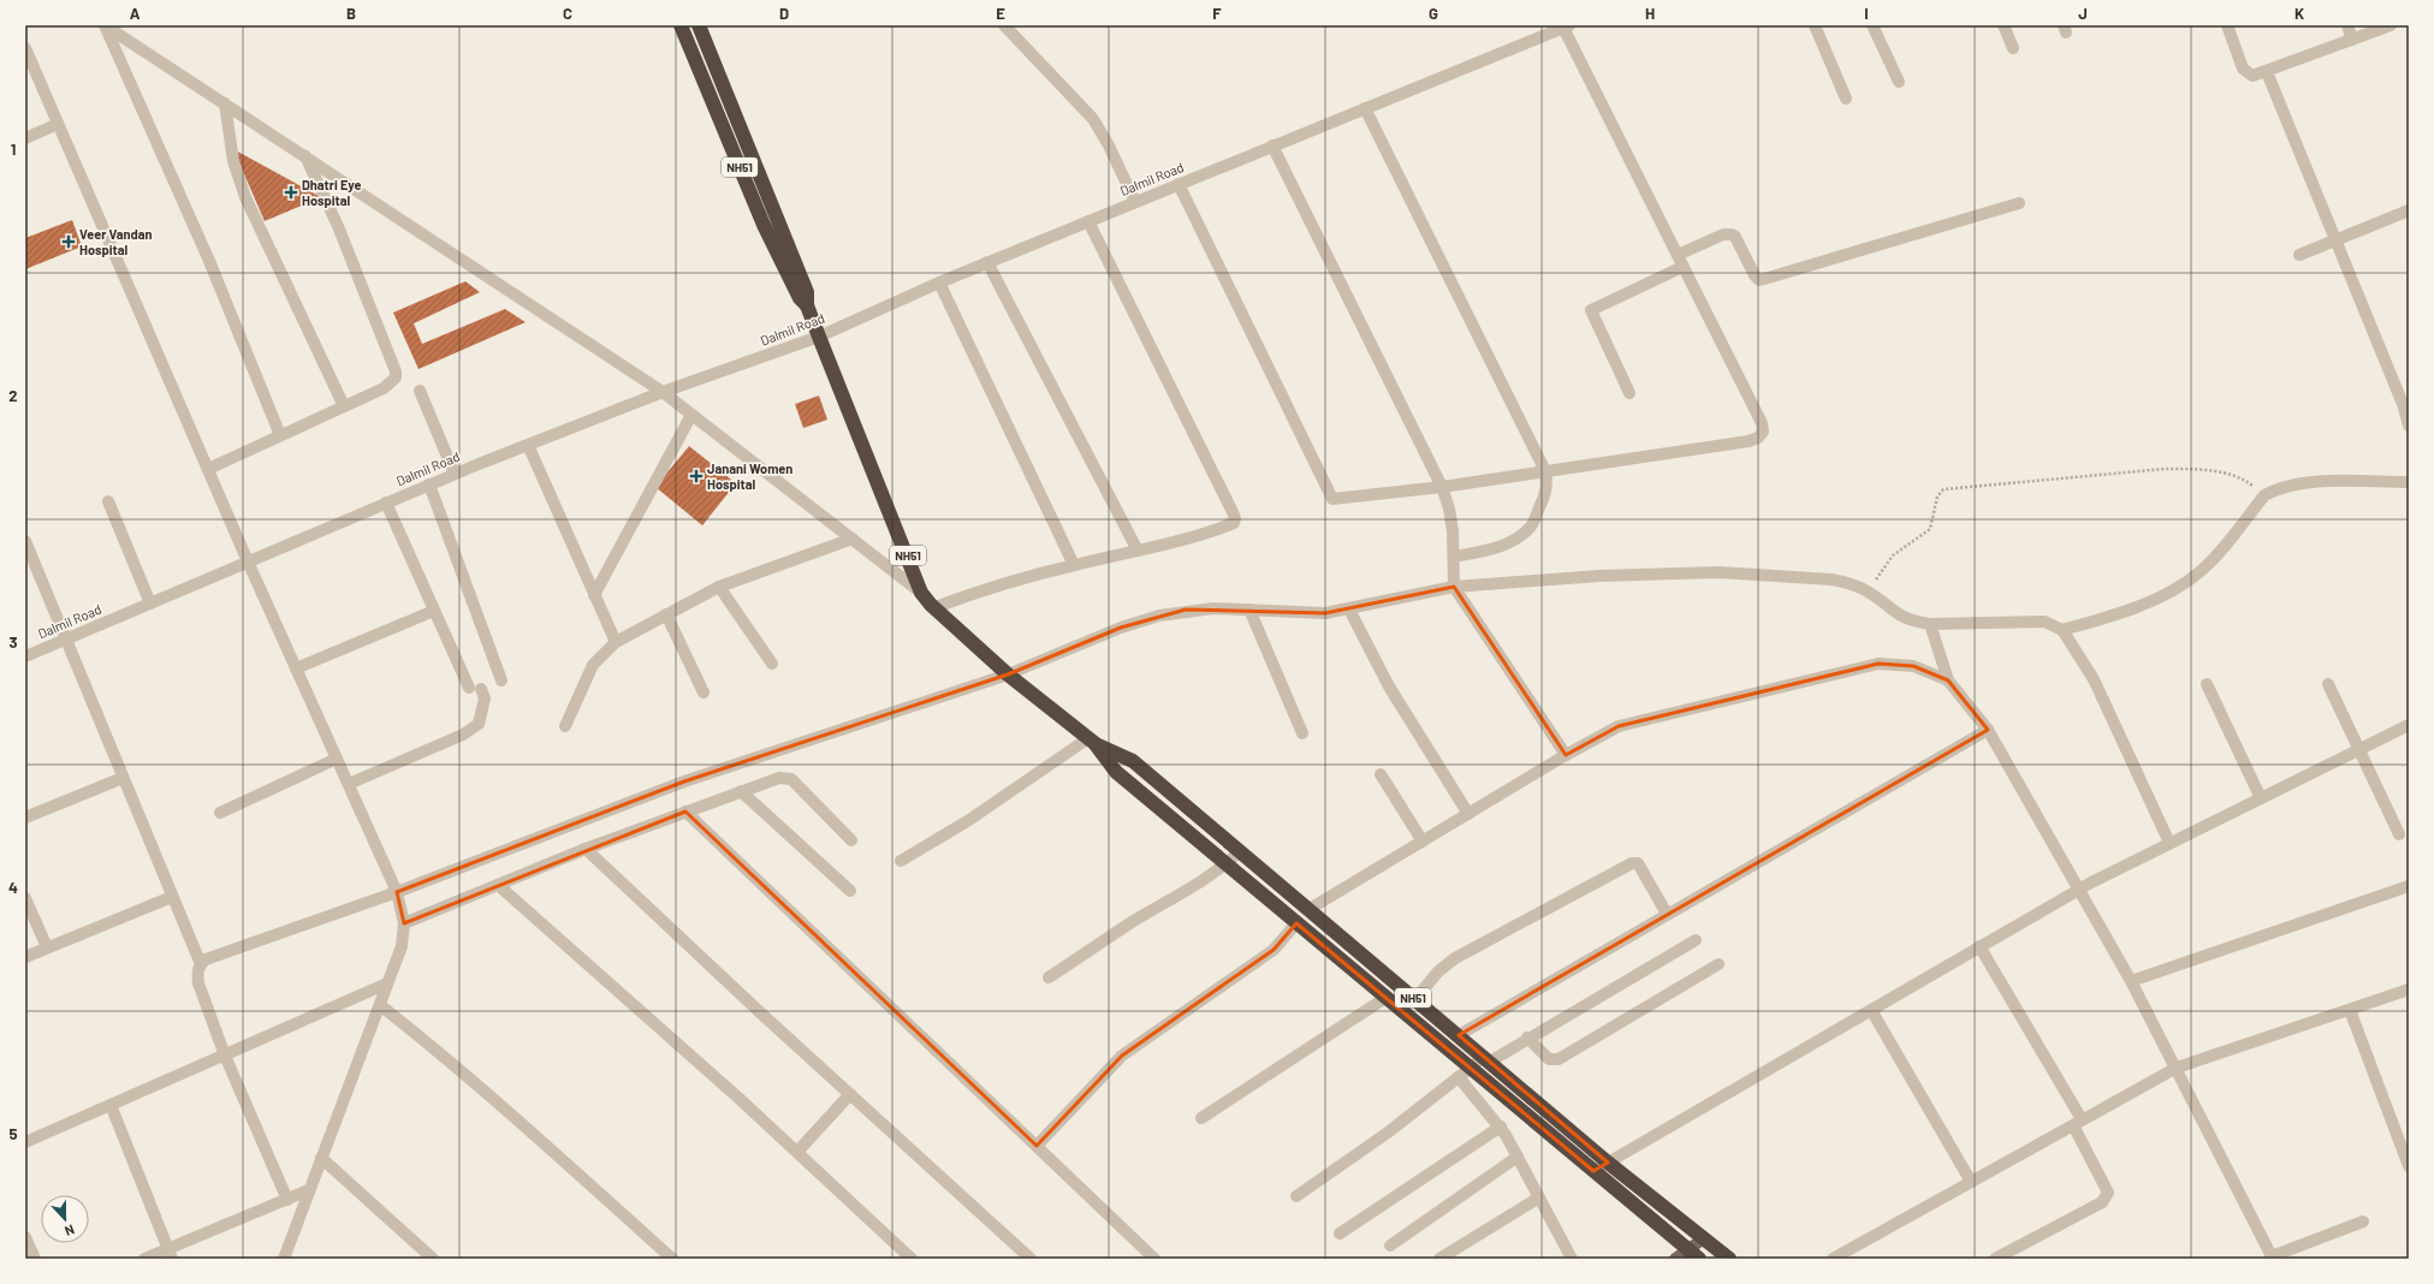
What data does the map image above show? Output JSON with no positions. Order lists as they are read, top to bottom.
{
  "streets": {
    "highway": ["NH51"],
    "street": ["Dalmil Road"]
  },
  "crossings": [
    ["NH51", "Dalmil Road"]
  ],
  "places": {
    "health": ["Dhatri Eye Hospital", "Veer Vandan Hospital", "Janani Women Hospital"]
  },
  "north": "bottom",
  "grid": {
    "columns": [
      "A",
      "B",
      "C",
      "D",
      "E",
      "F",
      "G",
      "H",
      "I",
      "J",
      "K"
    ],
    "rows": [
      "1",
      "2",
      "3",
      "4",
      "5"
    ]
  }
}
